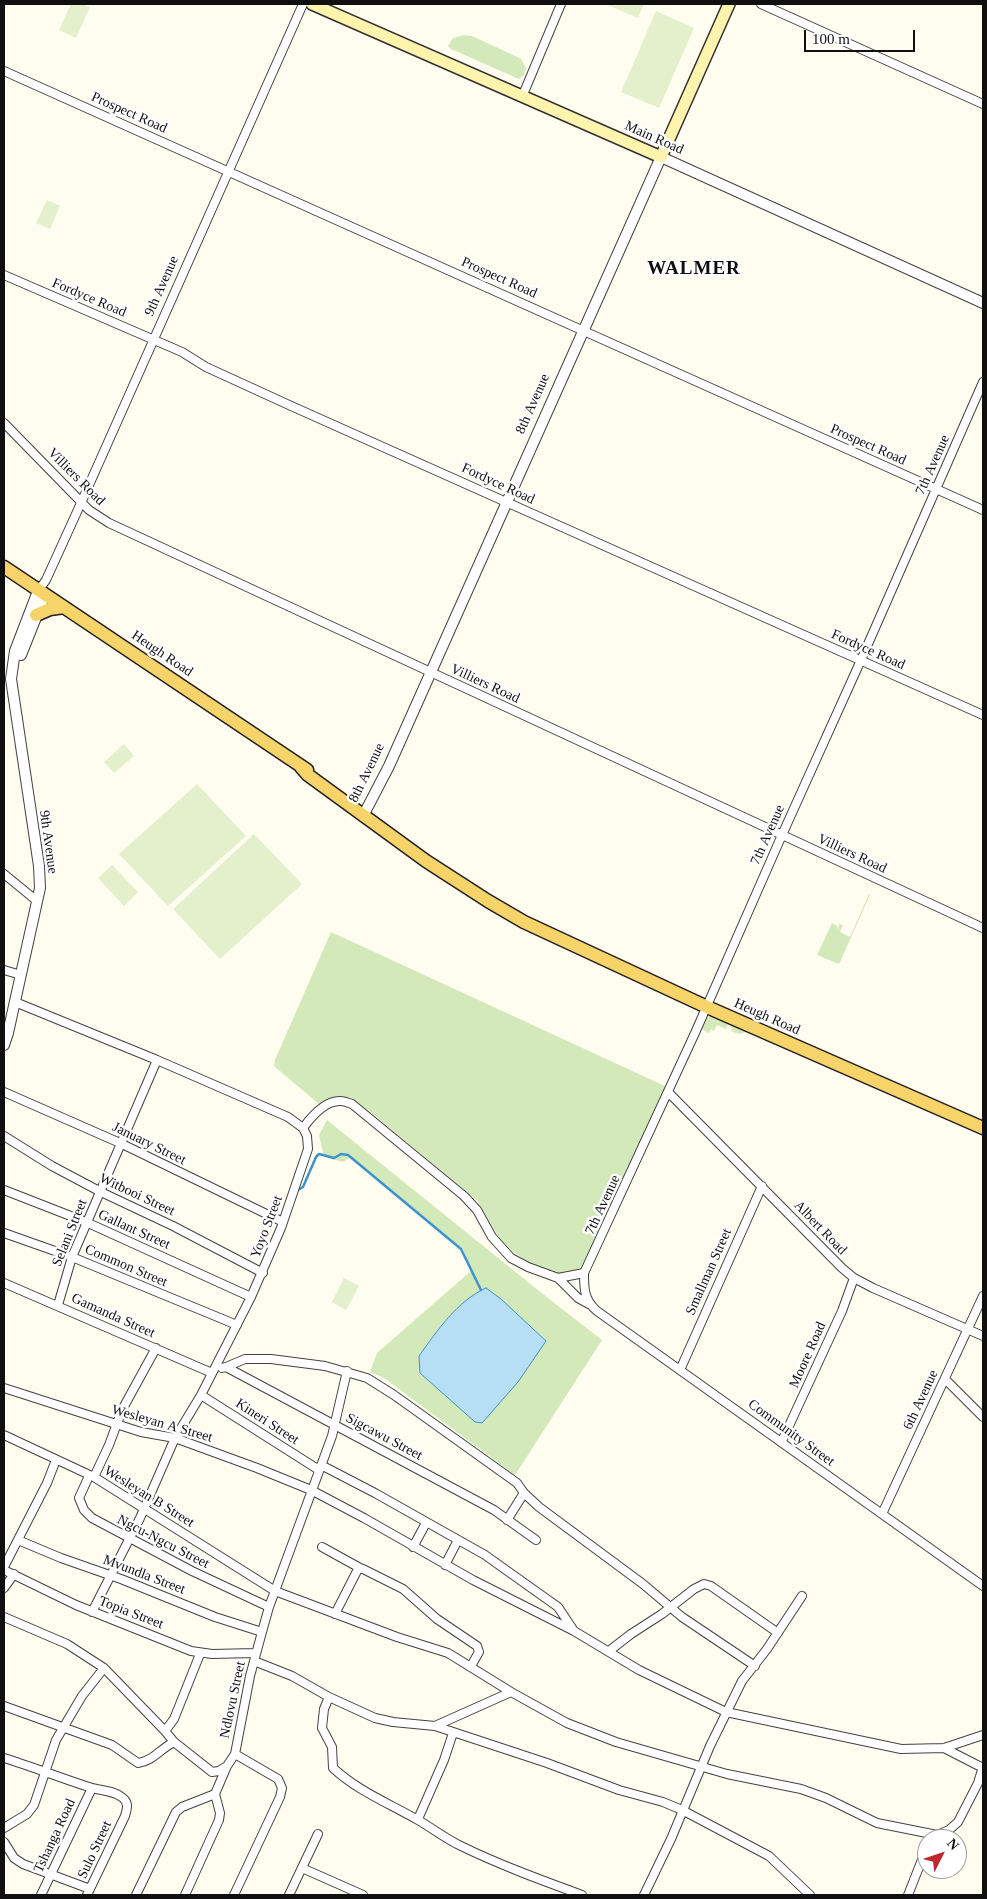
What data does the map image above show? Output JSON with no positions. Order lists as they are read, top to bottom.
{
  "streets": {
    "main road": ["Main Road", "8th Avenue", "Heugh Road"],
    "street": [
      "Prospect Road",
      "9th Avenue",
      "Fordyce Road",
      "7th Avenue",
      "Villiers Road",
      "January Street",
      "Witbooi Street",
      "Yoyo Street",
      "Albert Road",
      "Gallant Street",
      "Selani Street",
      "Common Street",
      "Smallman Street",
      "Gamanda Street",
      "Moore Road",
      "6th Avenue",
      "Kineri Street",
      "Wesleyan A Street",
      "Community Street",
      "Sigcawu Street",
      "Wesleyan B Street",
      "Ngcu-Ngcu Street",
      "Mvundla Street",
      "Topia Street",
      "Ndlovu Street",
      "Tshanga Road",
      "Sulo Street"
    ]
  },
  "crossings": [
    ["Prospect Road", "9th Avenue"],
    ["Prospect Road", "8th Avenue"],
    ["Prospect Road", "7th Avenue"],
    ["Main Road", "8th Avenue"],
    ["9th Avenue", "Fordyce Road"],
    ["9th Avenue", "Villiers Road"],
    ["9th Avenue", "Heugh Road"],
    ["Fordyce Road", "8th Avenue"],
    ["Fordyce Road", "7th Avenue"],
    ["8th Avenue", "Villiers Road"],
    ["8th Avenue", "Heugh Road"],
    ["7th Avenue", "Villiers Road"],
    ["7th Avenue", "Heugh Road"],
    ["7th Avenue", "Albert Road"],
    ["January Street", "Yoyo Street"],
    ["January Street", "Selani Street"],
    ["Witbooi Street", "Yoyo Street"],
    ["Witbooi Street", "Selani Street"],
    ["Yoyo Street", "Gallant Street"],
    ["Yoyo Street", "Common Street"],
    ["Yoyo Street", "Gamanda Street"],
    ["Yoyo Street", "Kineri Street"],
    ["Yoyo Street", "Wesleyan A Street"],
    ["Yoyo Street", "Wesleyan B Street"],
    ["Yoyo Street", "Ngcu-Ngcu Street"],
    ["Yoyo Street", "Mvundla Street"],
    ["Yoyo Street", "Topia Street"],
    ["Albert Road", "Smallman Street"],
    ["Albert Road", "Moore Road"],
    ["Albert Road", "6th Avenue"],
    ["Gallant Street", "Selani Street"],
    ["Selani Street", "Common Street"],
    ["Selani Street", "Gamanda Street"],
    ["Smallman Street", "Community Street"],
    ["Gamanda Street", "Ngcu-Ngcu Street"],
    ["Moore Road", "Community Street"],
    ["6th Avenue", "Community Street"],
    ["Kineri Street", "Wesleyan A Street"],
    ["Kineri Street", "Ndlovu Street"],
    ["Wesleyan A Street", "Ngcu-Ngcu Street"],
    ["Wesleyan A Street", "Ndlovu Street"],
    ["Sigcawu Street", "Ndlovu Street"],
    ["Wesleyan B Street", "Ngcu-Ngcu Street"],
    ["Wesleyan B Street", "Ndlovu Street"],
    ["Ngcu-Ngcu Street", "Ndlovu Street"],
    ["Mvundla Street", "Ndlovu Street"],
    ["Topia Street", "Ndlovu Street"],
    ["Tshanga Road", "Sulo Street"]
  ],
  "districts": ["WALMER"],
  "scale_bar": "100 m",
  "north": "top right"
}
